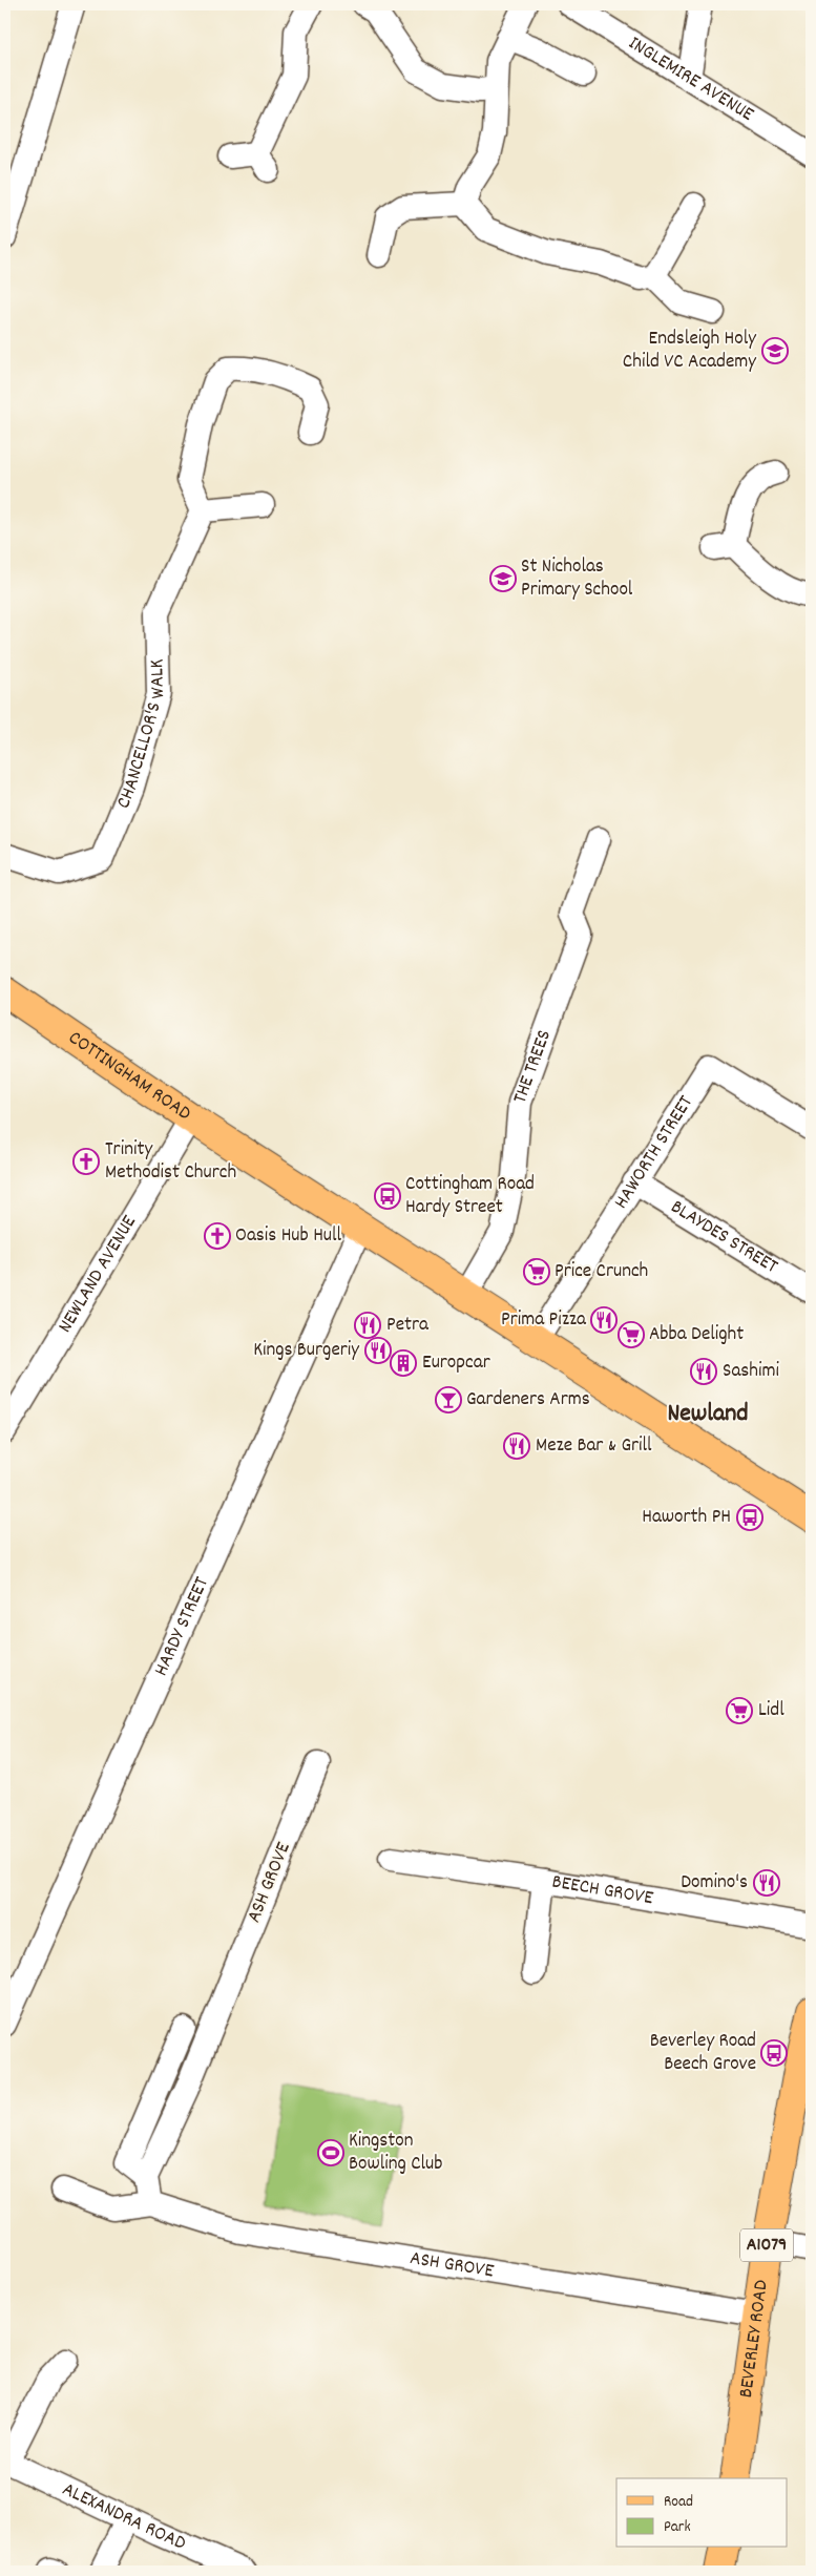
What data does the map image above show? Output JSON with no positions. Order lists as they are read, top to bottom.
{
  "streets": {
    "main road": ["COTTINGHAM ROAD", "A1079", "BEVERLEY ROAD"],
    "street": [
      "INGLEMIRE AVENUE",
      "CHANCELLOR'S WALK",
      "THE TREES",
      "HAWORTH STREET",
      "BLAYDES STREET",
      "NEWLAND AVENUE",
      "HARDY STREET",
      "ASH GROVE",
      "BEECH GROVE",
      "ALEXANDRA ROAD"
    ]
  },
  "crossings": [
    ["THE TREES", "COTTINGHAM ROAD"],
    ["COTTINGHAM ROAD", "HAWORTH STREET"],
    ["COTTINGHAM ROAD", "NEWLAND AVENUE"],
    ["COTTINGHAM ROAD", "HARDY STREET"],
    ["HAWORTH STREET", "BLAYDES STREET"],
    ["ASH GROVE", "BEVERLEY ROAD"]
  ],
  "districts": ["Newland"],
  "places": {
    "school or university": ["Endsleigh Holy Child VC Academy", "St Nicholas Primary School"],
    "church": ["Trinity Methodist Church", "Oasis Hub Hull"],
    "bus stop": ["Cottingham Road Hardy Street", "Haworth PH", "Beverley Road Beech Grove"],
    "supermarket": ["Price Crunch", "Abba Delight", "Lidl"],
    "restaurant": [
      "Prima Pizza",
      "Petra",
      "Kings Burgeriy",
      "Sashimi",
      "Meze Bar & Grill",
      "Domino's"
    ],
    "building": ["Europcar"],
    "bar": ["Gardeners Arms"],
    "sports": ["Kingston Bowling Club"]
  },
  "legend": ["Road", "Park"]
}
